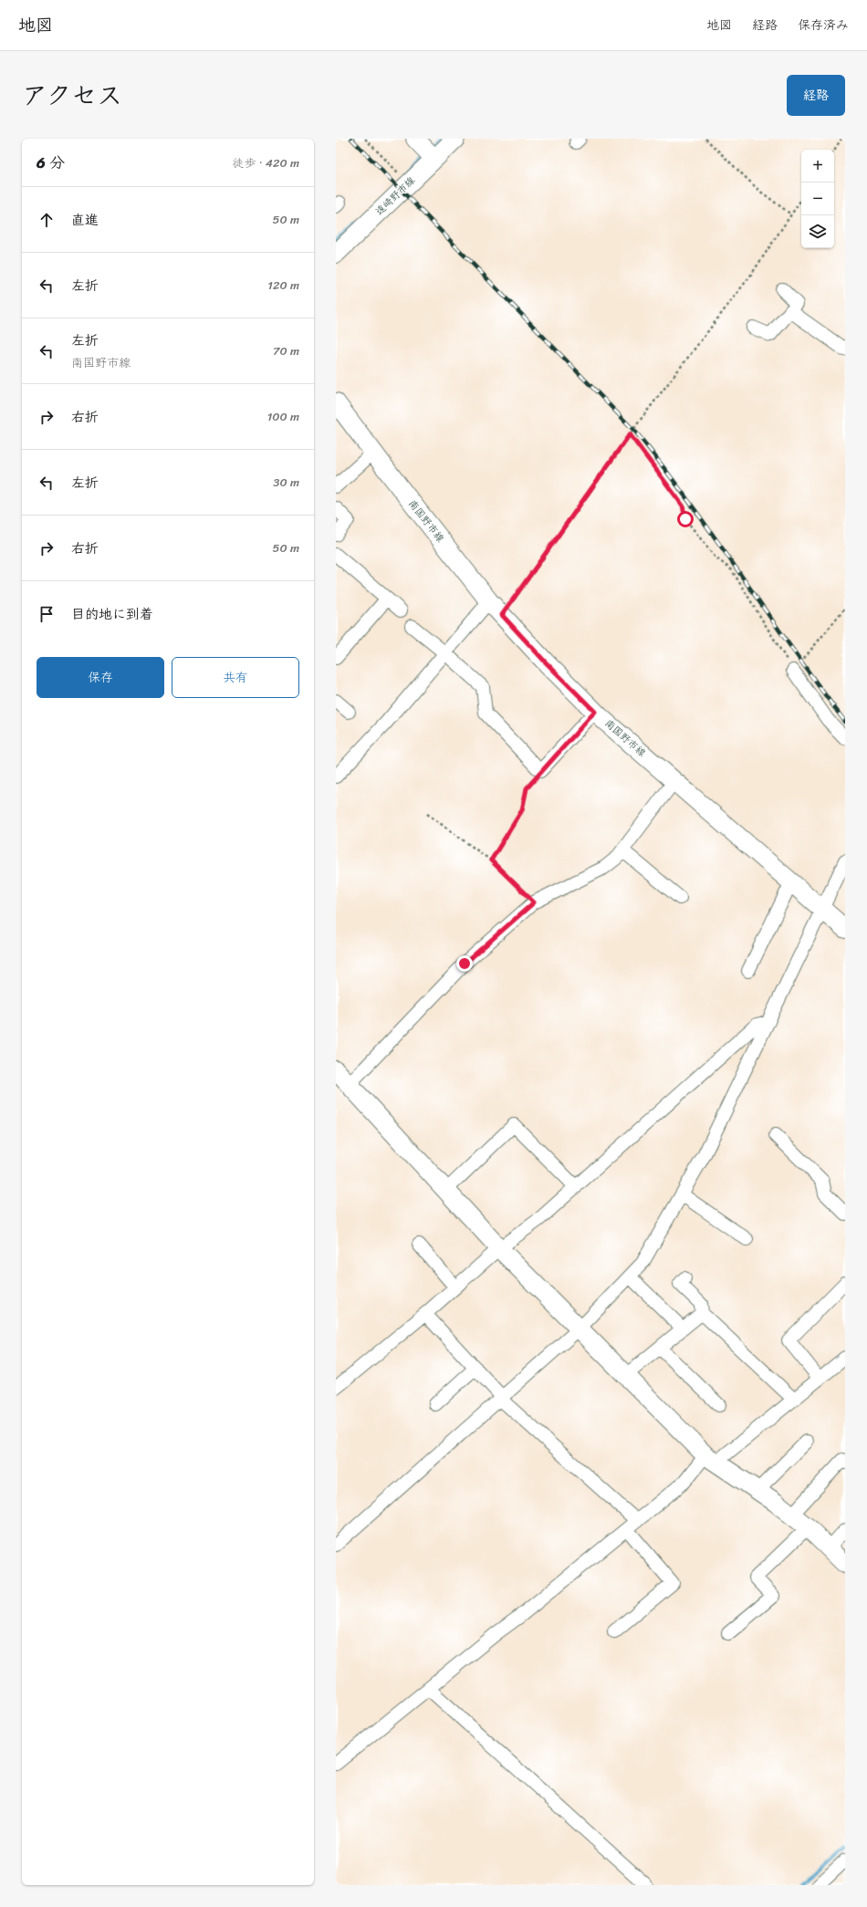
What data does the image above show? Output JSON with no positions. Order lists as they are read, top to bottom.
{
  "streets": {
    "main road": ["遠崎野市線", "南国野市線"]
  },
  "page": {
    "header": "地図",
    "nav": ["地図", "経路", "保存済み"],
    "title": "アクセス",
    "buttons": [
      "経路",
      ["保存", "共有"]
    ],
    "heading": ["6 分", "徒歩 · 420 m"],
    "map_buttons": ["+", "−"],
    "list": [
      ["直進", "50 m"],
      ["左折", "120 m"],
      ["左折", "南国野市線", "70 m"],
      ["右折", "100 m"],
      ["左折", "30 m"],
      ["右折", "50 m"],
      "目的地に到着"
    ]
  }
}
